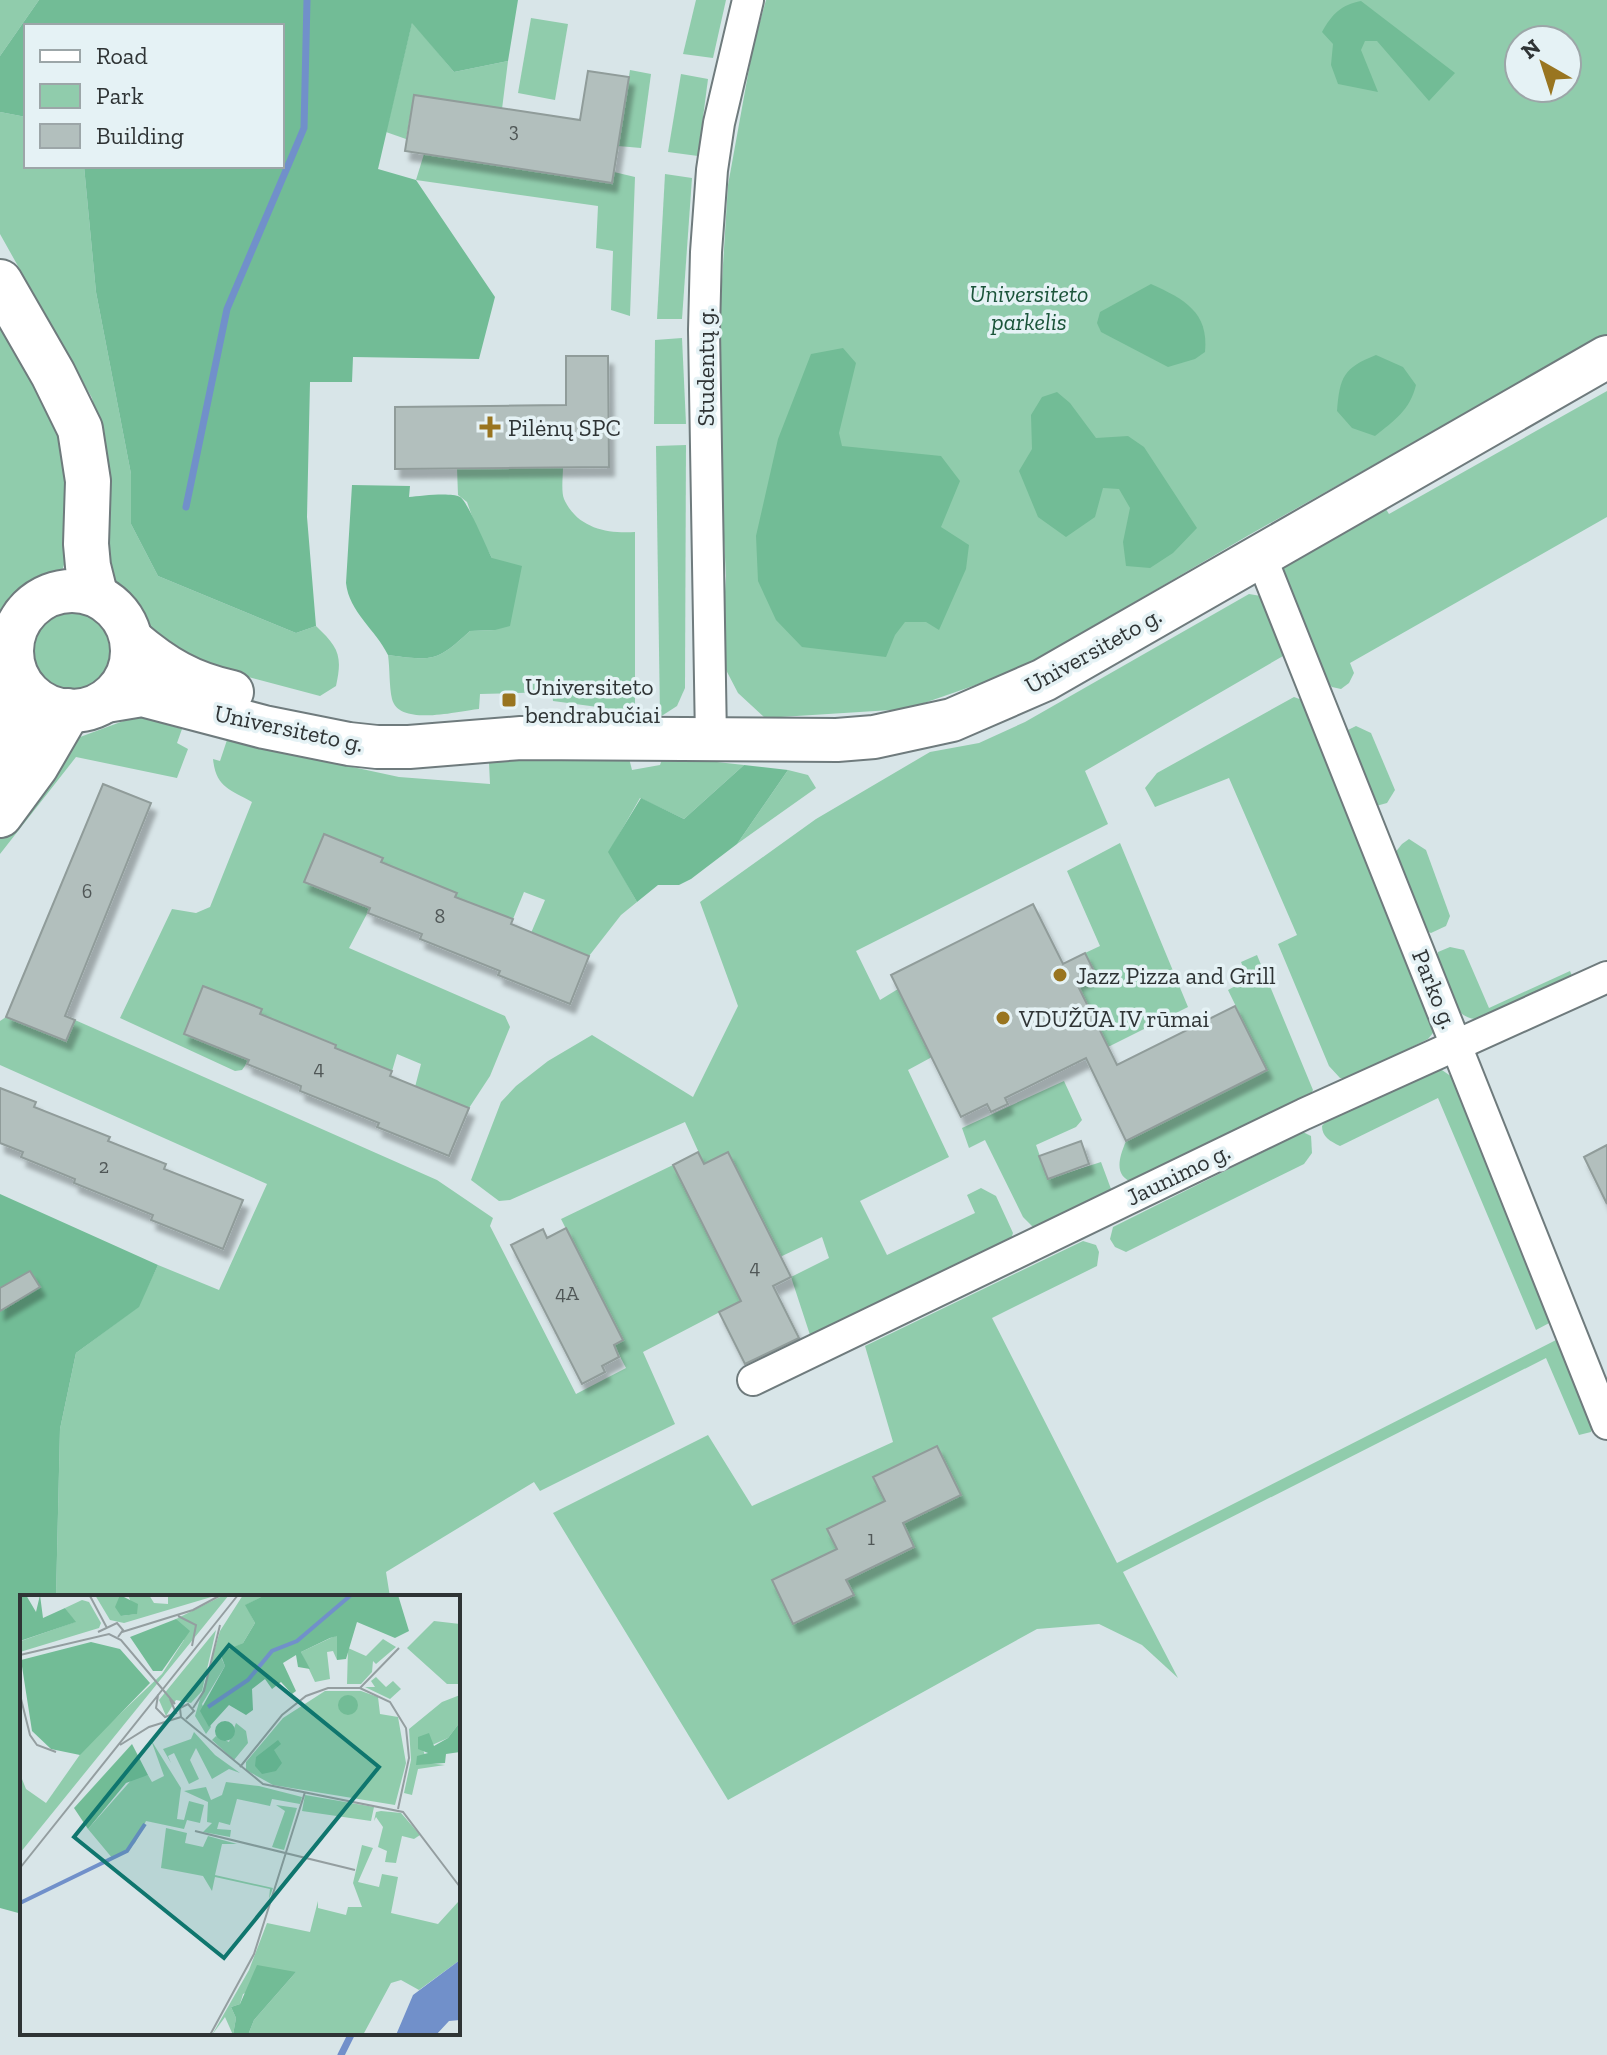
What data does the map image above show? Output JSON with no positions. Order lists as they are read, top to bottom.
{
  "streets": {
    "main road": ["Universiteto g."],
    "street": ["Studentų g.", "Parko g.", "Jaunimo g."]
  },
  "crossings": [
    ["Studentų g.", "Universiteto g."],
    ["Universiteto g.", "Parko g."],
    ["Parko g.", "Jaunimo g."]
  ],
  "parks": ["Universiteto parkelis"],
  "places": {
    "health": ["Pilėnų SPC"],
    "transit": ["Universiteto bendrabučiai"],
    "other": ["Jazz Pizza and Grill", "VDUŽŪA IV rūmai"]
  },
  "house_numbers": [
    "3",
    "6",
    "8",
    "4",
    "2",
    "4",
    "4A",
    "1"
  ],
  "legend": ["Road", "Park", "Building"],
  "north": "top left"
}
